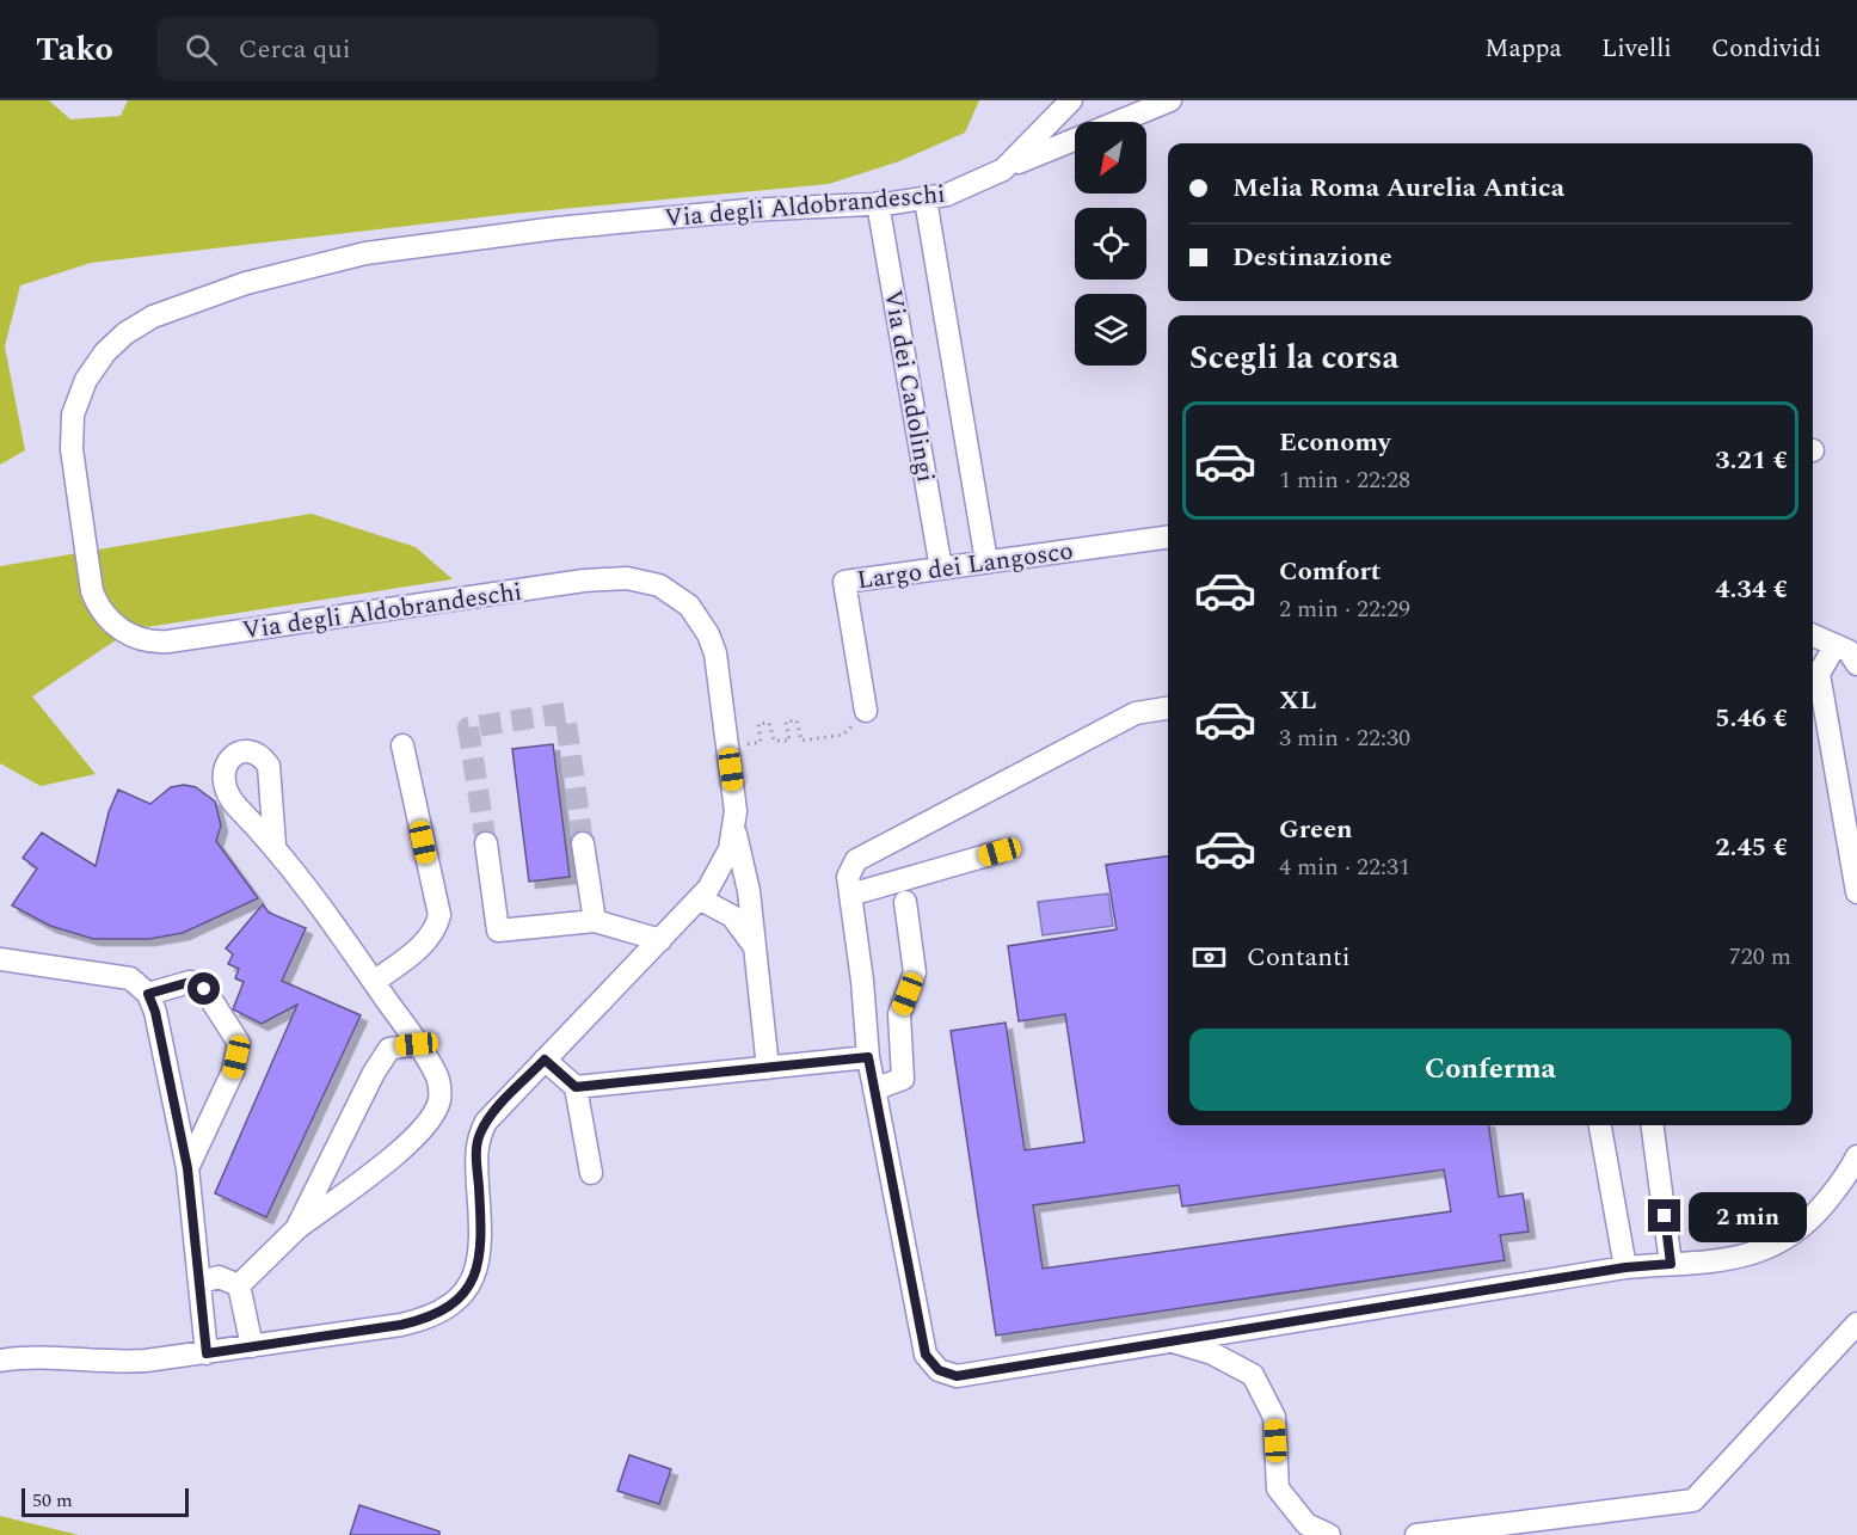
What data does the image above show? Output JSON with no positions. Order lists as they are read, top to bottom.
{
  "streets": {
    "street": ["Via degli Aldobrandeschi", "Via dei Cadolingi", "Largo dei Langosco"]
  },
  "crossings": [
    ["Via degli Aldobrandeschi", "Via dei Cadolingi"],
    ["Via dei Cadolingi", "Largo dei Langosco"]
  ],
  "scale_bar": "50 m",
  "north": "bottom left",
  "page": {
    "header": "Tako",
    "search": "Cerca qui",
    "nav": ["Mappa", "Livelli", "Condividi"],
    "banner": ["Melia Roma Aurelia Antica", "Destinazione"],
    "heading": "Scegli la corsa",
    "list": [
      {
        "name": "Economy",
        "note": "1 min · 22:28",
        "value": "3.21 €"
      },
      {
        "name": "Comfort",
        "note": "2 min · 22:29",
        "value": "4.34 €"
      },
      {
        "name": "XL",
        "note": "3 min · 22:30",
        "value": "5.46 €"
      },
      {
        "name": "Green",
        "note": "4 min · 22:31",
        "value": "2.45 €"
      }
    ],
    "pay": ["Contanti", "720 m"],
    "buttons": "Conferma",
    "bubble": "2 min",
    "scale": "50 m"
  }
}
